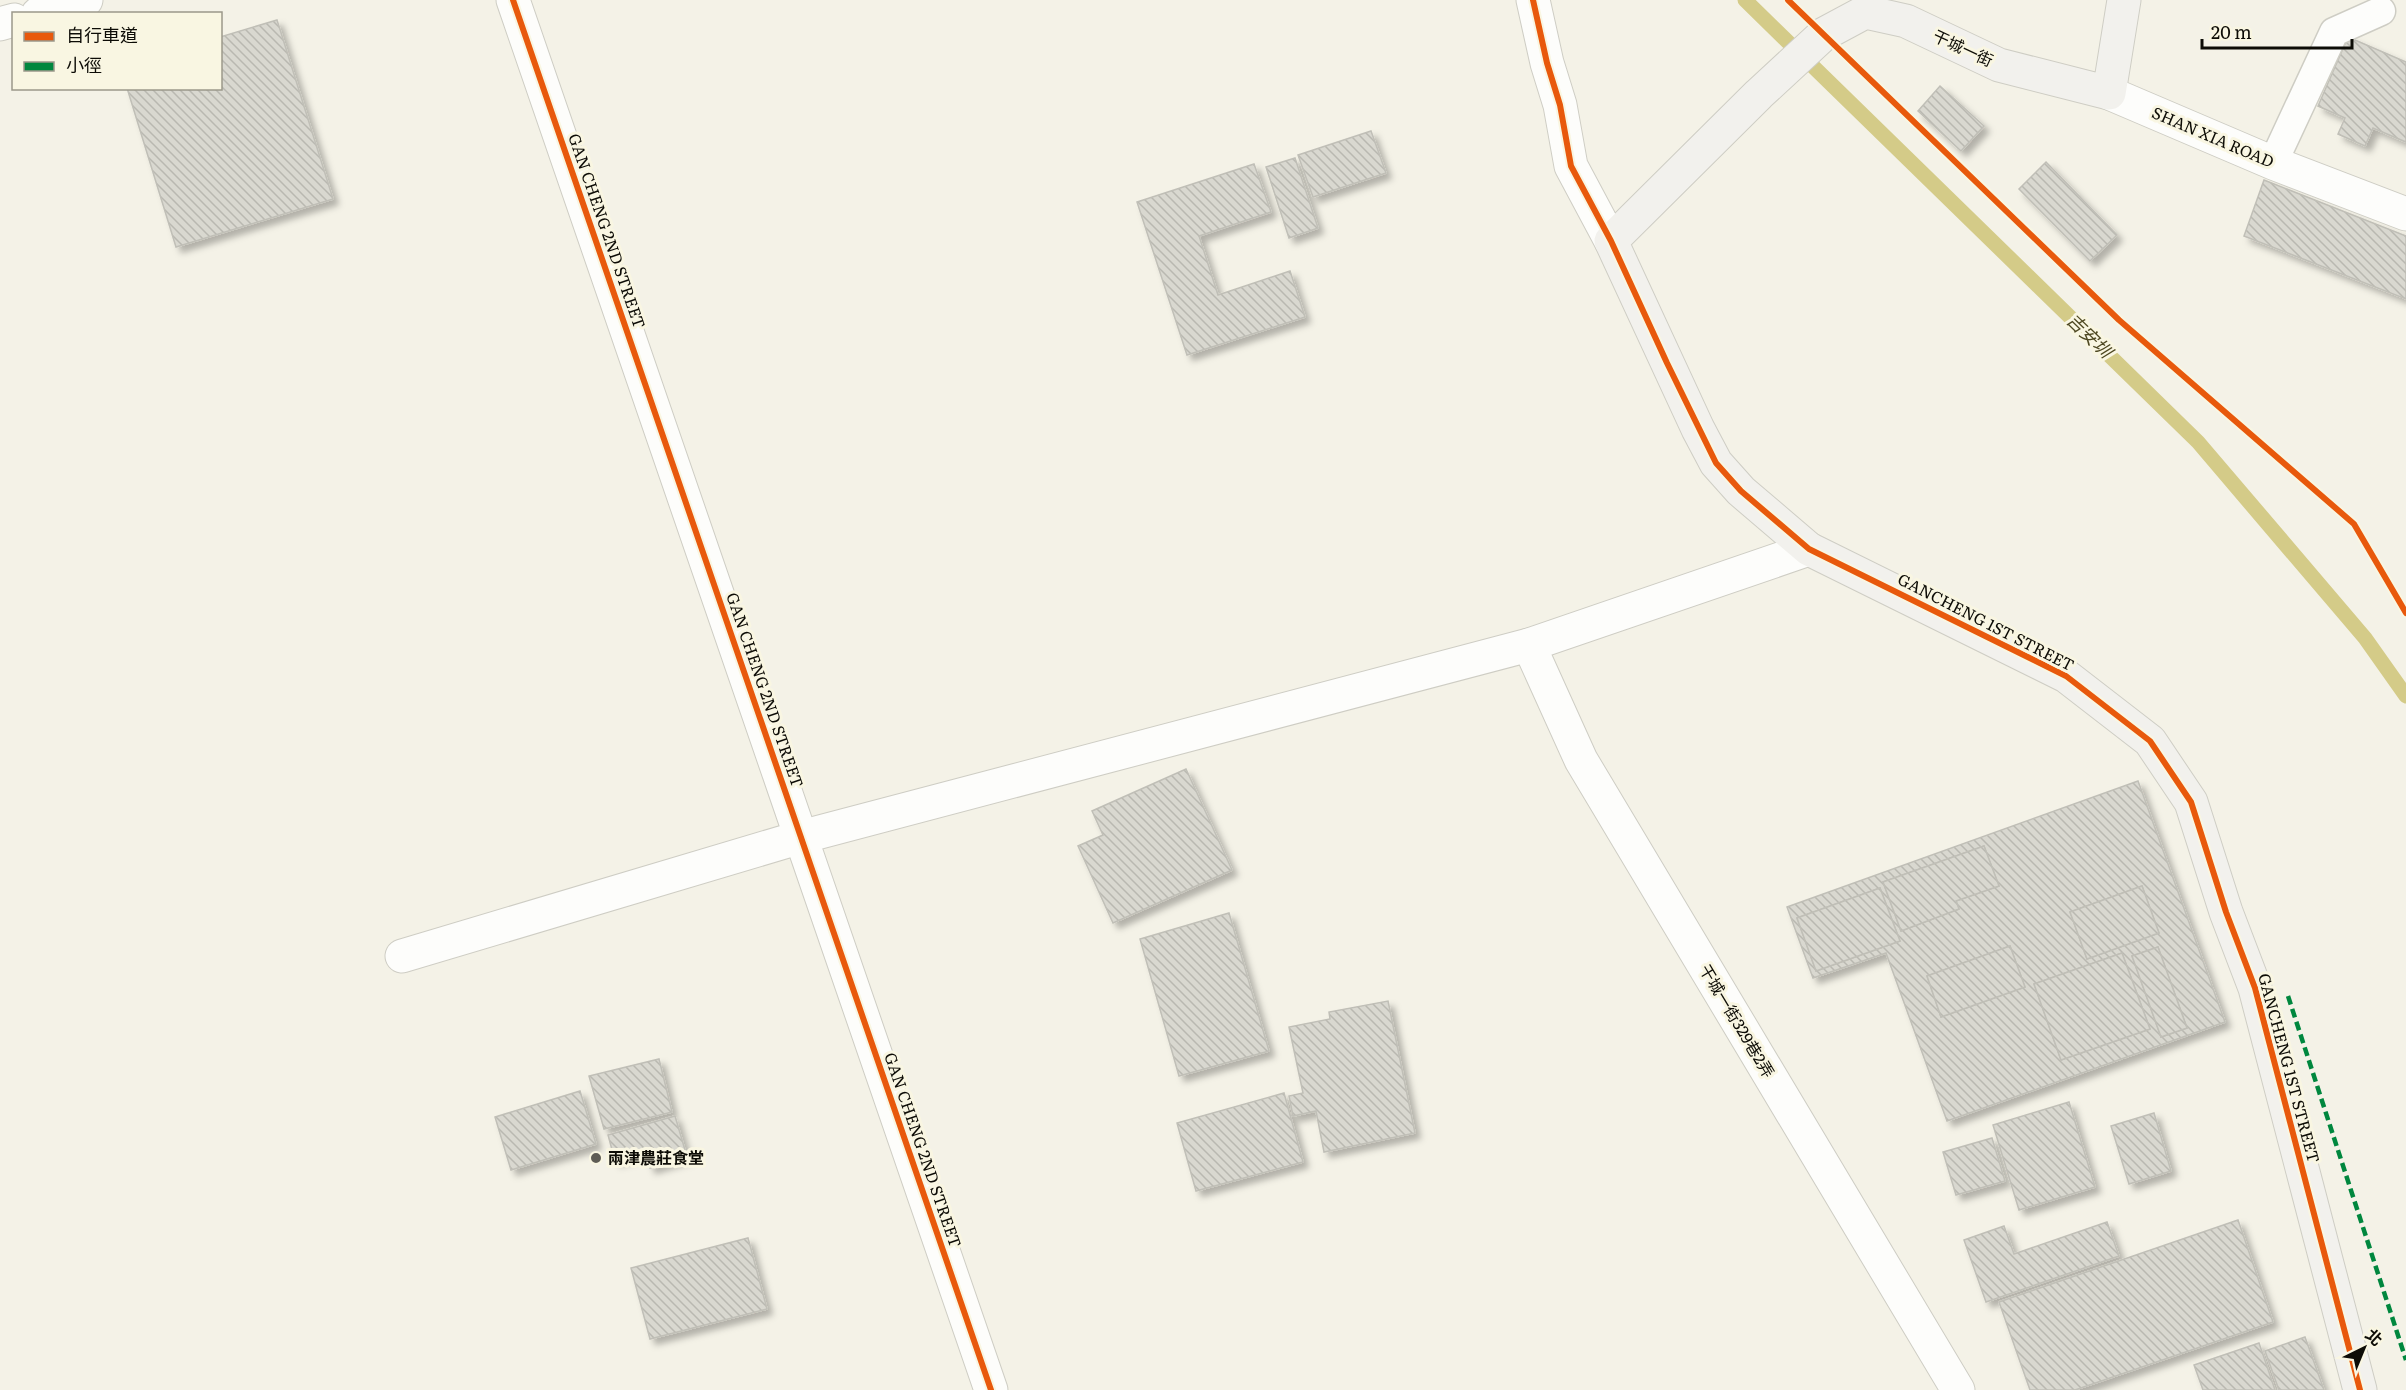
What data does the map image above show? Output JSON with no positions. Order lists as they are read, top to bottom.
{
  "streets": {
    "street": [
      "干城一街",
      "SHAN XIA ROAD",
      "GAN CHENG 2ND STREET",
      "GANCHENG 1ST STREET",
      "干城一街329巷2弄"
    ]
  },
  "crossings": [
    ["干城一街", "SHAN XIA ROAD"],
    ["干城一街", "GANCHENG 1ST STREET"]
  ],
  "water": ["吉安圳"],
  "places": ["兩津農莊食堂"],
  "legend": ["自行車道", "小徑"],
  "scale_bar": "20 m",
  "north": "top right"
}
